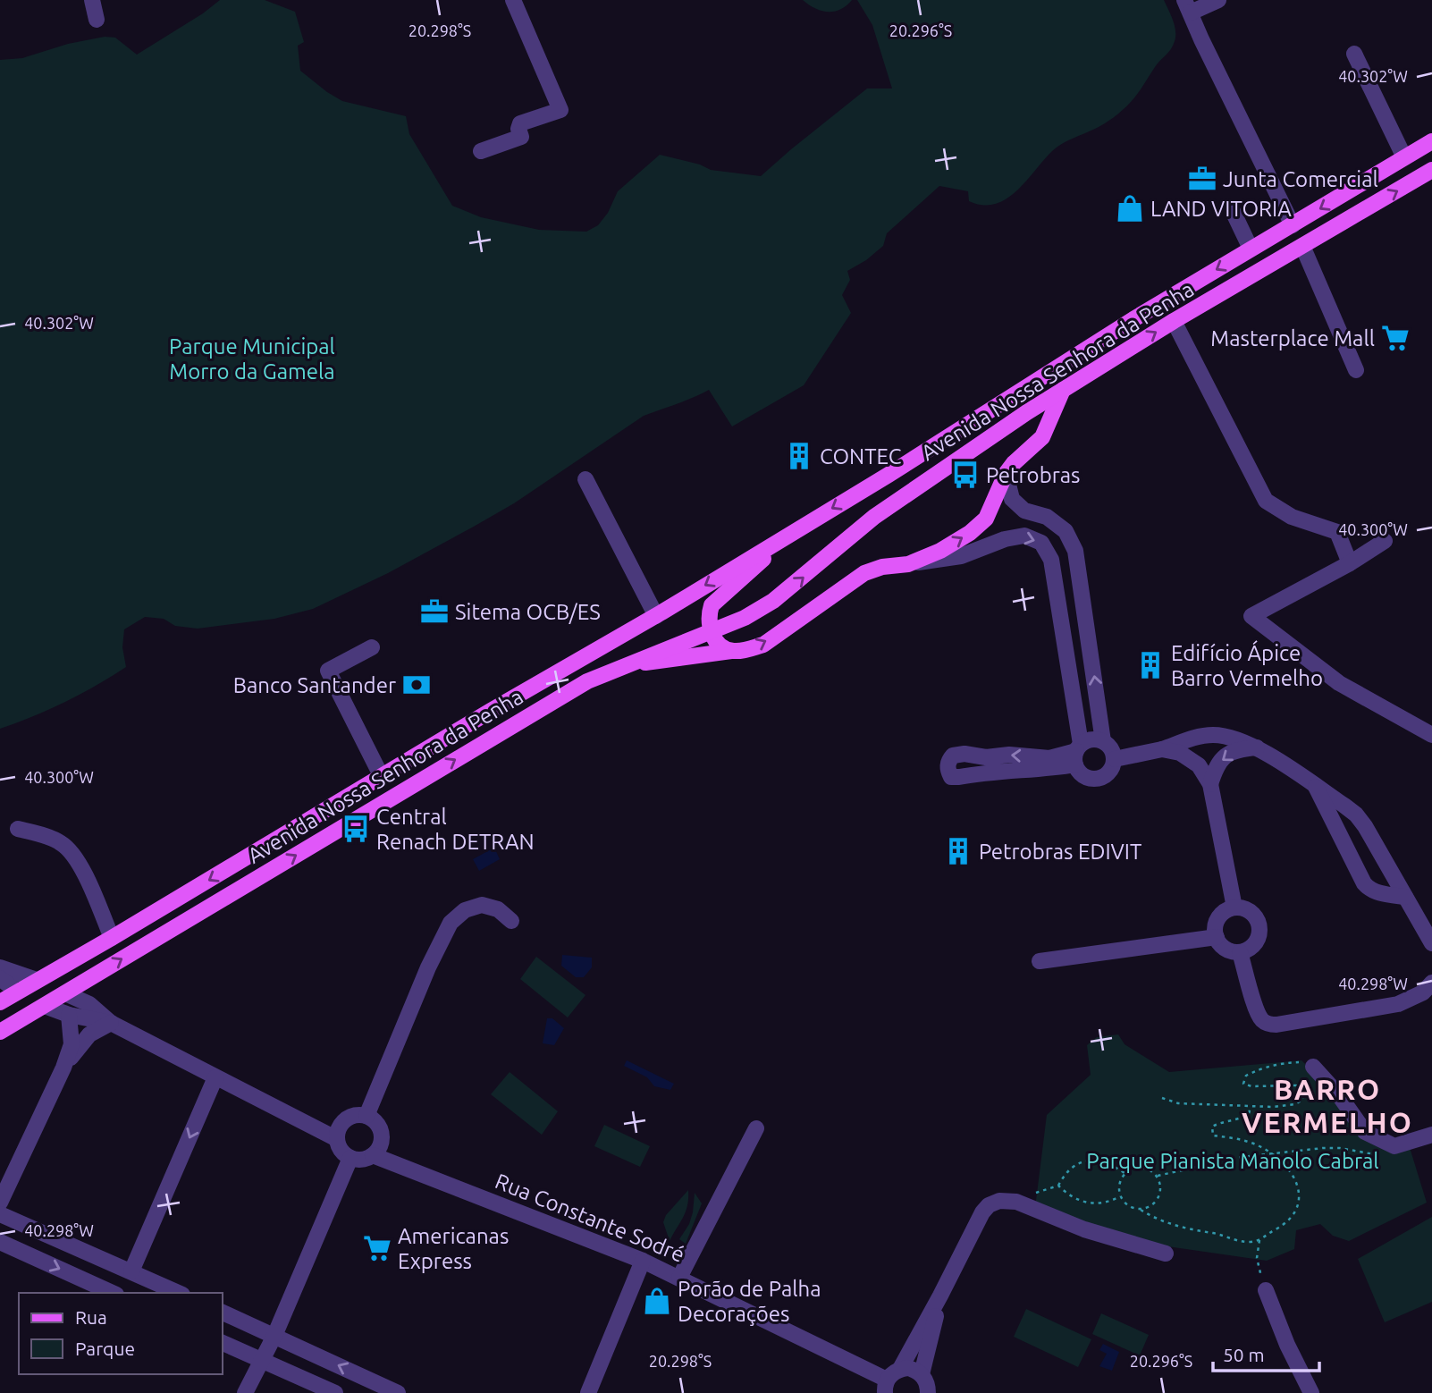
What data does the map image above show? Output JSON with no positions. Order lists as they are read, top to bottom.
{
  "streets": {
    "main road": ["Avenida Nossa Senhora da Penha"],
    "street": ["Rua Constante Sodré"]
  },
  "districts": ["BARRO VERMELHO"],
  "parks": ["Parque Municipal Morro da Gamela", "Parque Pianista Manolo Cabral"],
  "places": {
    "office": ["Junta Comercial", "Sitema OCB/ES"],
    "shop": ["LAND VITORIA", "Porão de Palha Decorações"],
    "supermarket": ["Masterplace Mall", "Americanas Express"],
    "building": ["CONTEC", "Edifício Ápice Barro Vermelho", "Petrobras EDIVIT"],
    "bus stop": ["Petrobras", "Central Renach DETRAN"],
    "bank": ["Banco Santander"]
  },
  "legend": ["Rua", "Parque"],
  "scale_bar": "50 m",
  "coordinates": [
    "20.298°S",
    "20.296°S",
    "40.302°W",
    "40.300°W",
    "40.298°W"
  ]
}
